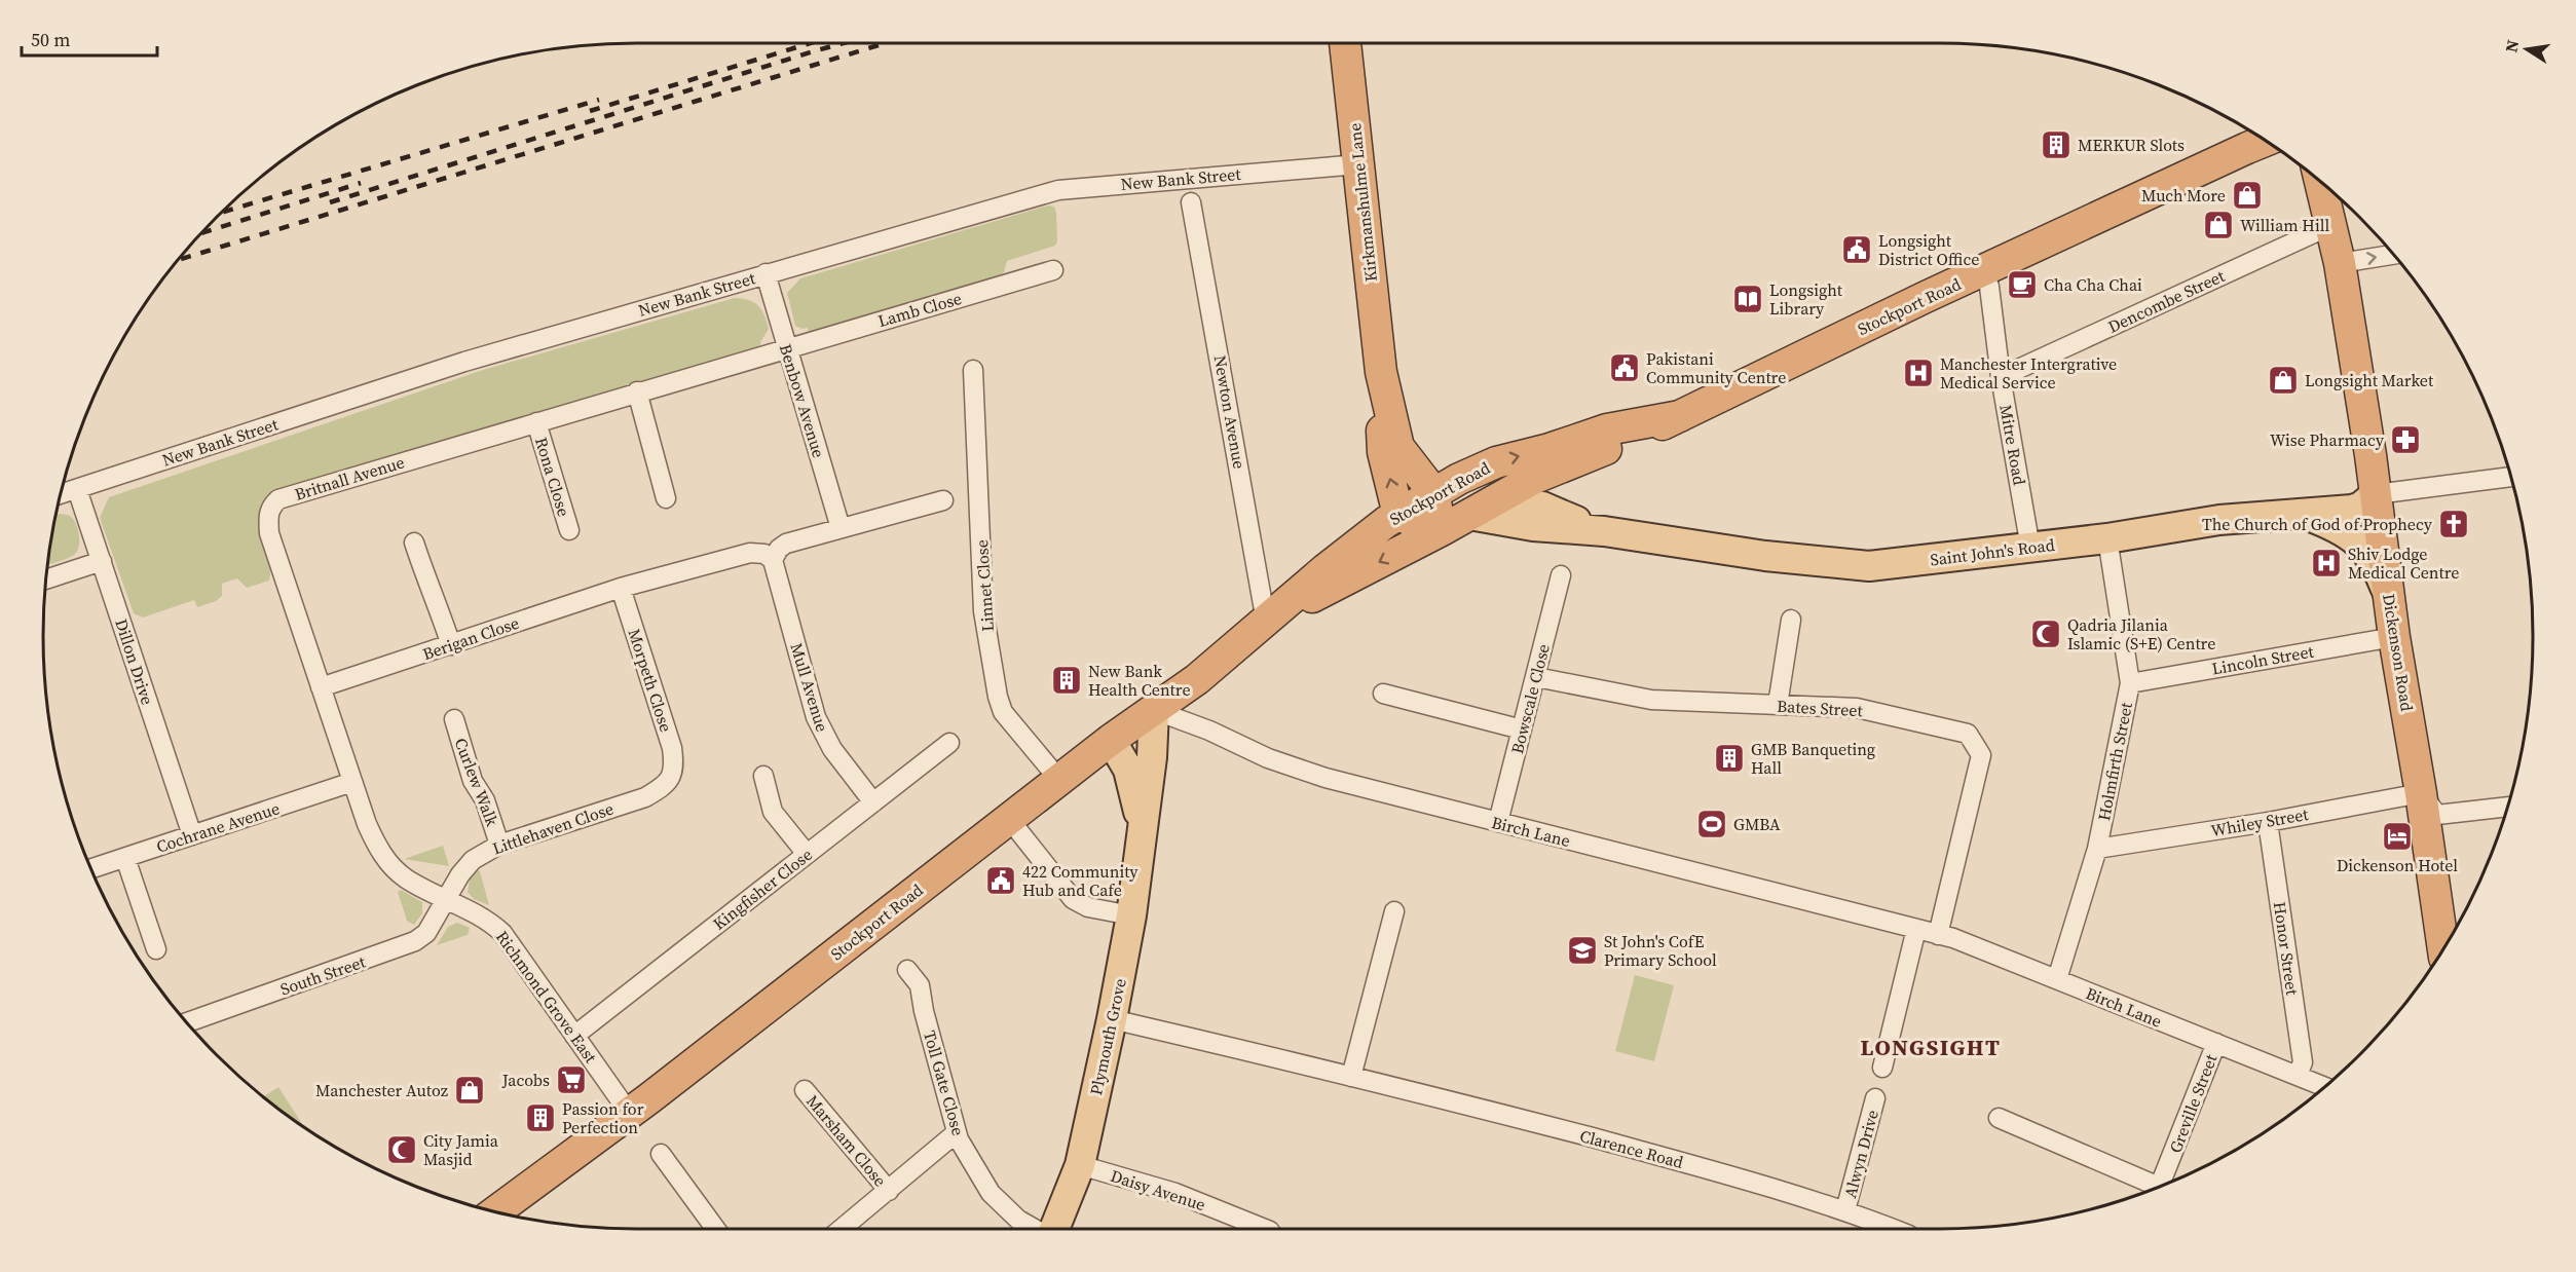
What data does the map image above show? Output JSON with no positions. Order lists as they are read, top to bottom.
{
  "streets": {
    "highway": ["Kirkmanshulme Lane", "Stockport Road", "Dickenson Road"],
    "main road": ["Saint John's Road", "Plymouth Grove"],
    "street": [
      "New Bank Street",
      "Dencombe Street",
      "Lamb Close",
      "Benbow Avenue",
      "Newton Avenue",
      "Mitre Road",
      "Rona Close",
      "Britnall Avenue",
      "Linnet Close",
      "Berigan Close",
      "Lincoln Street",
      "Dillon Drive",
      "Morpeth Close",
      "Mull Avenue",
      "Bowscale Close",
      "Bates Street",
      "Holmfirth Street",
      "Curlew Walk",
      "Whiley Street",
      "Cochrane Avenue",
      "Littlehaven Close",
      "Birch Lane",
      "Kingfisher Close",
      "Honor Street",
      "South Street",
      "Richmond Grove East",
      "Toll Gate Close",
      "Greville Street",
      "Marsham Close",
      "Clarence Road",
      "Alwyn Drive",
      "Daisy Avenue"
    ]
  },
  "crossings": [
    ["New Bank Street", "Kirkmanshulme Lane"],
    ["New Bank Street", "Benbow Avenue"],
    ["New Bank Street", "Dillon Drive"],
    ["Dencombe Street", "Mitre Road"],
    ["Dencombe Street", "Dickenson Road"],
    ["Stockport Road", "Newton Avenue"],
    ["Stockport Road", "Mitre Road"],
    ["Stockport Road", "Saint John's Road"],
    ["Stockport Road", "Linnet Close"],
    ["Stockport Road", "Birch Lane"],
    ["Stockport Road", "Richmond Grove East"],
    ["Stockport Road", "Plymouth Grove"],
    ["Lamb Close", "Benbow Avenue"],
    ["Lamb Close", "Britnall Avenue"],
    ["Benbow Avenue", "Britnall Avenue"],
    ["Mitre Road", "Saint John's Road"],
    ["Rona Close", "Britnall Avenue"],
    ["Britnall Avenue", "Berigan Close"],
    ["Britnall Avenue", "Cochrane Avenue"],
    ["Britnall Avenue", "Littlehaven Close"],
    ["Britnall Avenue", "South Street"],
    ["Britnall Avenue", "Richmond Grove East"],
    ["Saint John's Road", "Dickenson Road"],
    ["Saint John's Road", "Holmfirth Street"],
    ["Berigan Close", "Morpeth Close"],
    ["Dickenson Road", "Lincoln Street"],
    ["Dickenson Road", "Whiley Street"],
    ["Lincoln Street", "Holmfirth Street"],
    ["Dillon Drive", "Cochrane Avenue"],
    ["Morpeth Close", "Littlehaven Close"],
    ["Mull Avenue", "Kingfisher Close"],
    ["Bowscale Close", "Bates Street"],
    ["Bowscale Close", "Birch Lane"],
    ["Bates Street", "Birch Lane"],
    ["Holmfirth Street", "Whiley Street"],
    ["Holmfirth Street", "Birch Lane"],
    ["Curlew Walk", "Littlehaven Close"],
    ["Whiley Street", "Honor Street"],
    ["Littlehaven Close", "South Street"],
    ["Littlehaven Close", "Richmond Grove East"],
    ["Birch Lane", "Honor Street"],
    ["Birch Lane", "Plymouth Grove"],
    ["Birch Lane", "Greville Street"],
    ["Kingfisher Close", "Richmond Grove East"],
    ["South Street", "Richmond Grove East"],
    ["Plymouth Grove", "Clarence Road"],
    ["Plymouth Grove", "Daisy Avenue"],
    ["Clarence Road", "Alwyn Drive"]
  ],
  "districts": ["LONGSIGHT"],
  "places": {
    "building": [
      "MERKUR Slots",
      "New Bank Health Centre",
      "GMB Banqueting Hall",
      "Passion for Perfection"
    ],
    "shop": [
      "Much More",
      "William Hill",
      "Longsight Market",
      "Manchester Autoz"
    ],
    "public building": ["Longsight District Office", "Pakistani Community Centre", "422 Community Hub and Cafe"],
    "cafe": ["Cha Cha Chai"],
    "library": ["Longsight Library"],
    "hospital": ["Manchester Intergrative Medical Service", "Shiv Lodge Medical Centre"],
    "pharmacy": ["Wise Pharmacy"],
    "church": ["The Church of God of Prophecy"],
    "mosque": ["Qadria Jilania Islamic (S+E) Centre", "City Jamia Masjid"],
    "sports": ["GMBA"],
    "hotel": ["Dickenson Hotel"],
    "school or university": ["St John's CofE Primary School"],
    "supermarket": ["Jacobs"]
  },
  "scale_bar": "50 m",
  "north": "left"
}
